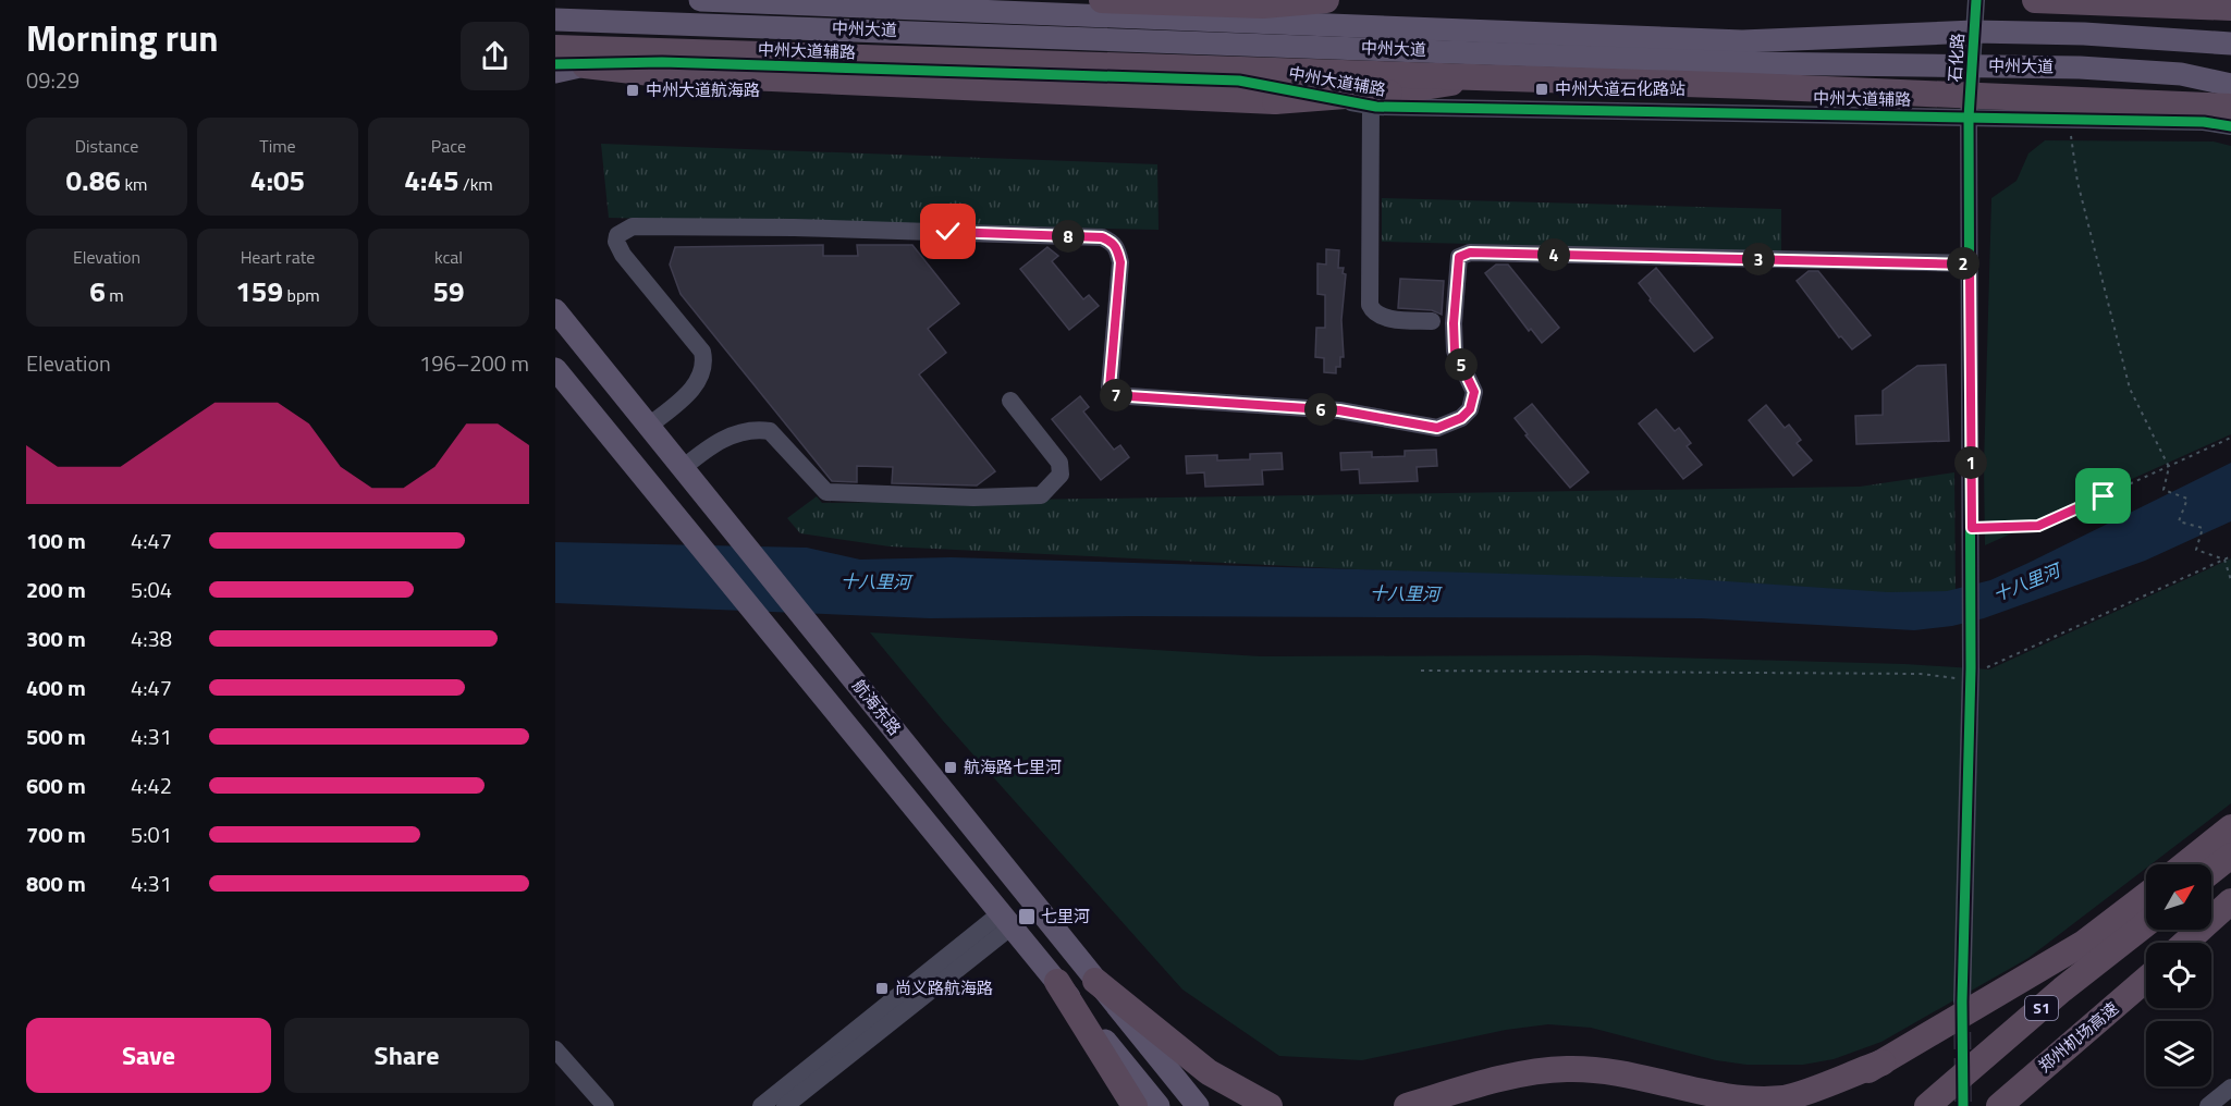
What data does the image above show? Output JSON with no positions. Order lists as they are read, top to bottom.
{
  "streets": {
    "highway": ["中州大道", "S1", "郑州机场高速"],
    "main road": ["航海东路"],
    "street": ["中州大道辅路", "石化路"]
  },
  "crossings": [
    ["中州大道", "石化路"],
    ["中州大道辅路", "石化路"]
  ],
  "water": ["十八里河"],
  "places": {
    "transit": [
      "中州大道石化路站",
      "中州大道航海路",
      "航海路七里河",
      "七里河",
      "尚义路航海路"
    ]
  },
  "north": "top right",
  "page": {
    "heading": ["Morning run", "09:29"],
    "stats": [
      ["Distance", "0.86 km"],
      ["Time", "4:05"],
      ["Pace", "4:45 /km"],
      ["Elevation", "6 m"],
      ["Heart rate", "159 bpm"],
      ["kcal", "59"]
    ],
    "pins": [
      "8",
      "4",
      "3",
      "2",
      "5",
      "7",
      "6",
      "1"
    ],
    "chart": ["Elevation", "196–200 m"],
    "list": [
      {
        "name": "100 m",
        "note": "4:47"
      },
      {
        "name": "200 m",
        "note": "5:04"
      },
      {
        "name": "300 m",
        "note": "4:38"
      },
      {
        "name": "400 m",
        "note": "4:47"
      },
      {
        "name": "500 m",
        "note": "4:31"
      },
      {
        "name": "600 m",
        "note": "4:42"
      },
      {
        "name": "700 m",
        "note": "5:01"
      },
      {
        "name": "800 m",
        "note": "4:31"
      }
    ],
    "buttons": ["Save", "Share"]
  }
}
